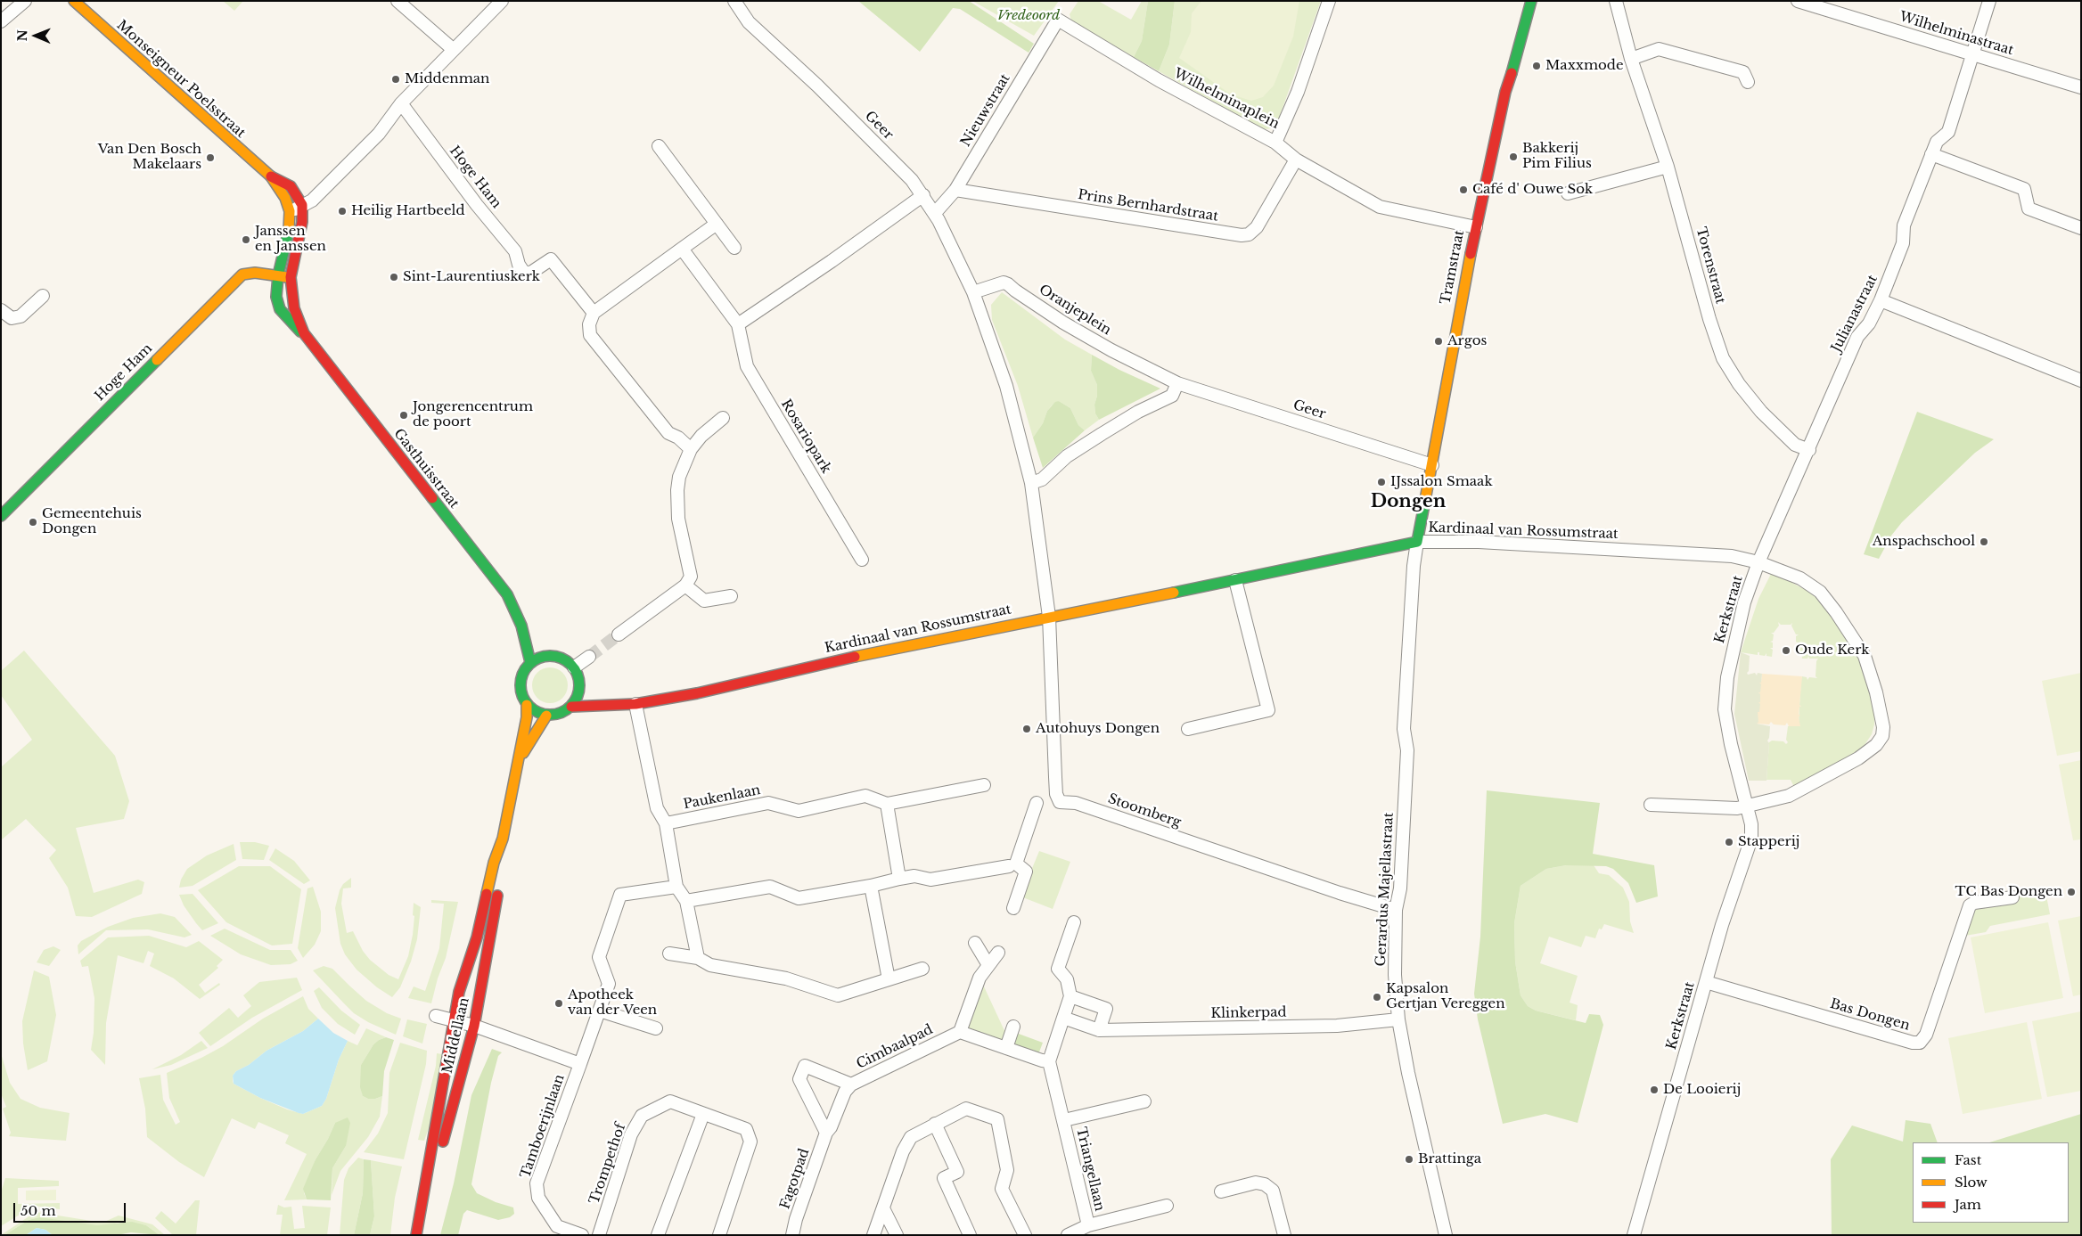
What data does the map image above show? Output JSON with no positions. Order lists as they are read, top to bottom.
{
  "streets": {
    "main road": [
      "Monseigneur Poelsstraat",
      "Hoge Ham",
      "Tramstraat",
      "Gasthuisstraat",
      "Kardinaal van Rossumstraat",
      "Middellaan"
    ],
    "street": [
      "Wilhelminastraat",
      "Wilhelminaplein",
      "Nieuwstraat",
      "Geer",
      "Prins Bernhardstraat",
      "Torenstraat",
      "Oranjeplein",
      "Julianastraat",
      "Rosariopark",
      "Kerkstraat",
      "Paukenlaan",
      "Stoomberg",
      "Gerardus Majellastraat",
      "Klinkerpad",
      "Bas Dongen",
      "Cimbaalpad",
      "Tamboerijnlaan",
      "Trompethof",
      "Triangellaan",
      "Fagotpad"
    ]
  },
  "crossings": [
    ["Wilhelminastraat", "Julianastraat"],
    ["Wilhelminaplein", "Nieuwstraat"],
    ["Nieuwstraat", "Geer"],
    ["Nieuwstraat", "Prins Bernhardstraat"],
    ["Geer", "Tramstraat"],
    ["Geer", "Oranjeplein"],
    ["Hoge Ham", "Gasthuisstraat"],
    ["Torenstraat", "Julianastraat"],
    ["Tramstraat", "Kardinaal van Rossumstraat"],
    ["Tramstraat", "Gerardus Majellastraat"],
    ["Julianastraat", "Kardinaal van Rossumstraat"],
    ["Julianastraat", "Kerkstraat"],
    ["Gasthuisstraat", "Kardinaal van Rossumstraat"],
    ["Gasthuisstraat", "Middellaan"],
    ["Kardinaal van Rossumstraat", "Kerkstraat"],
    ["Kardinaal van Rossumstraat", "Stoomberg"],
    ["Kardinaal van Rossumstraat", "Gerardus Majellastraat"],
    ["Kardinaal van Rossumstraat", "Middellaan"],
    ["Kerkstraat", "Bas Dongen"],
    ["Stoomberg", "Gerardus Majellastraat"],
    ["Gerardus Majellastraat", "Klinkerpad"],
    ["Middellaan", "Tamboerijnlaan"],
    ["Cimbaalpad", "Fagotpad"]
  ],
  "districts": ["Dongen"],
  "parks": ["Vredeoord"],
  "places": [
    "Maxxmode",
    "Middenman",
    "Bakkerij Pim Filius",
    "Van Den Bosch Makelaars",
    "Café d' Ouwe Sok",
    "Heilig Hartbeeld",
    "Janssen en Janssen",
    "Sint-Laurentiuskerk",
    "Argos",
    "Jongerencentrum de poort",
    "IJssalon Smaak",
    "Gemeentehuis Dongen",
    "Anspachschool",
    "Oude Kerk",
    "Autohuys Dongen",
    "Stapperij",
    "TC Bas Dongen",
    "Kapsalon Gertjan Vereggen",
    "Apotheek van der Veen",
    "De Looierij",
    "Brattinga"
  ],
  "legend": ["Fast", "Slow", "Jam"],
  "scale_bar": "50 m",
  "north": "left"
}
